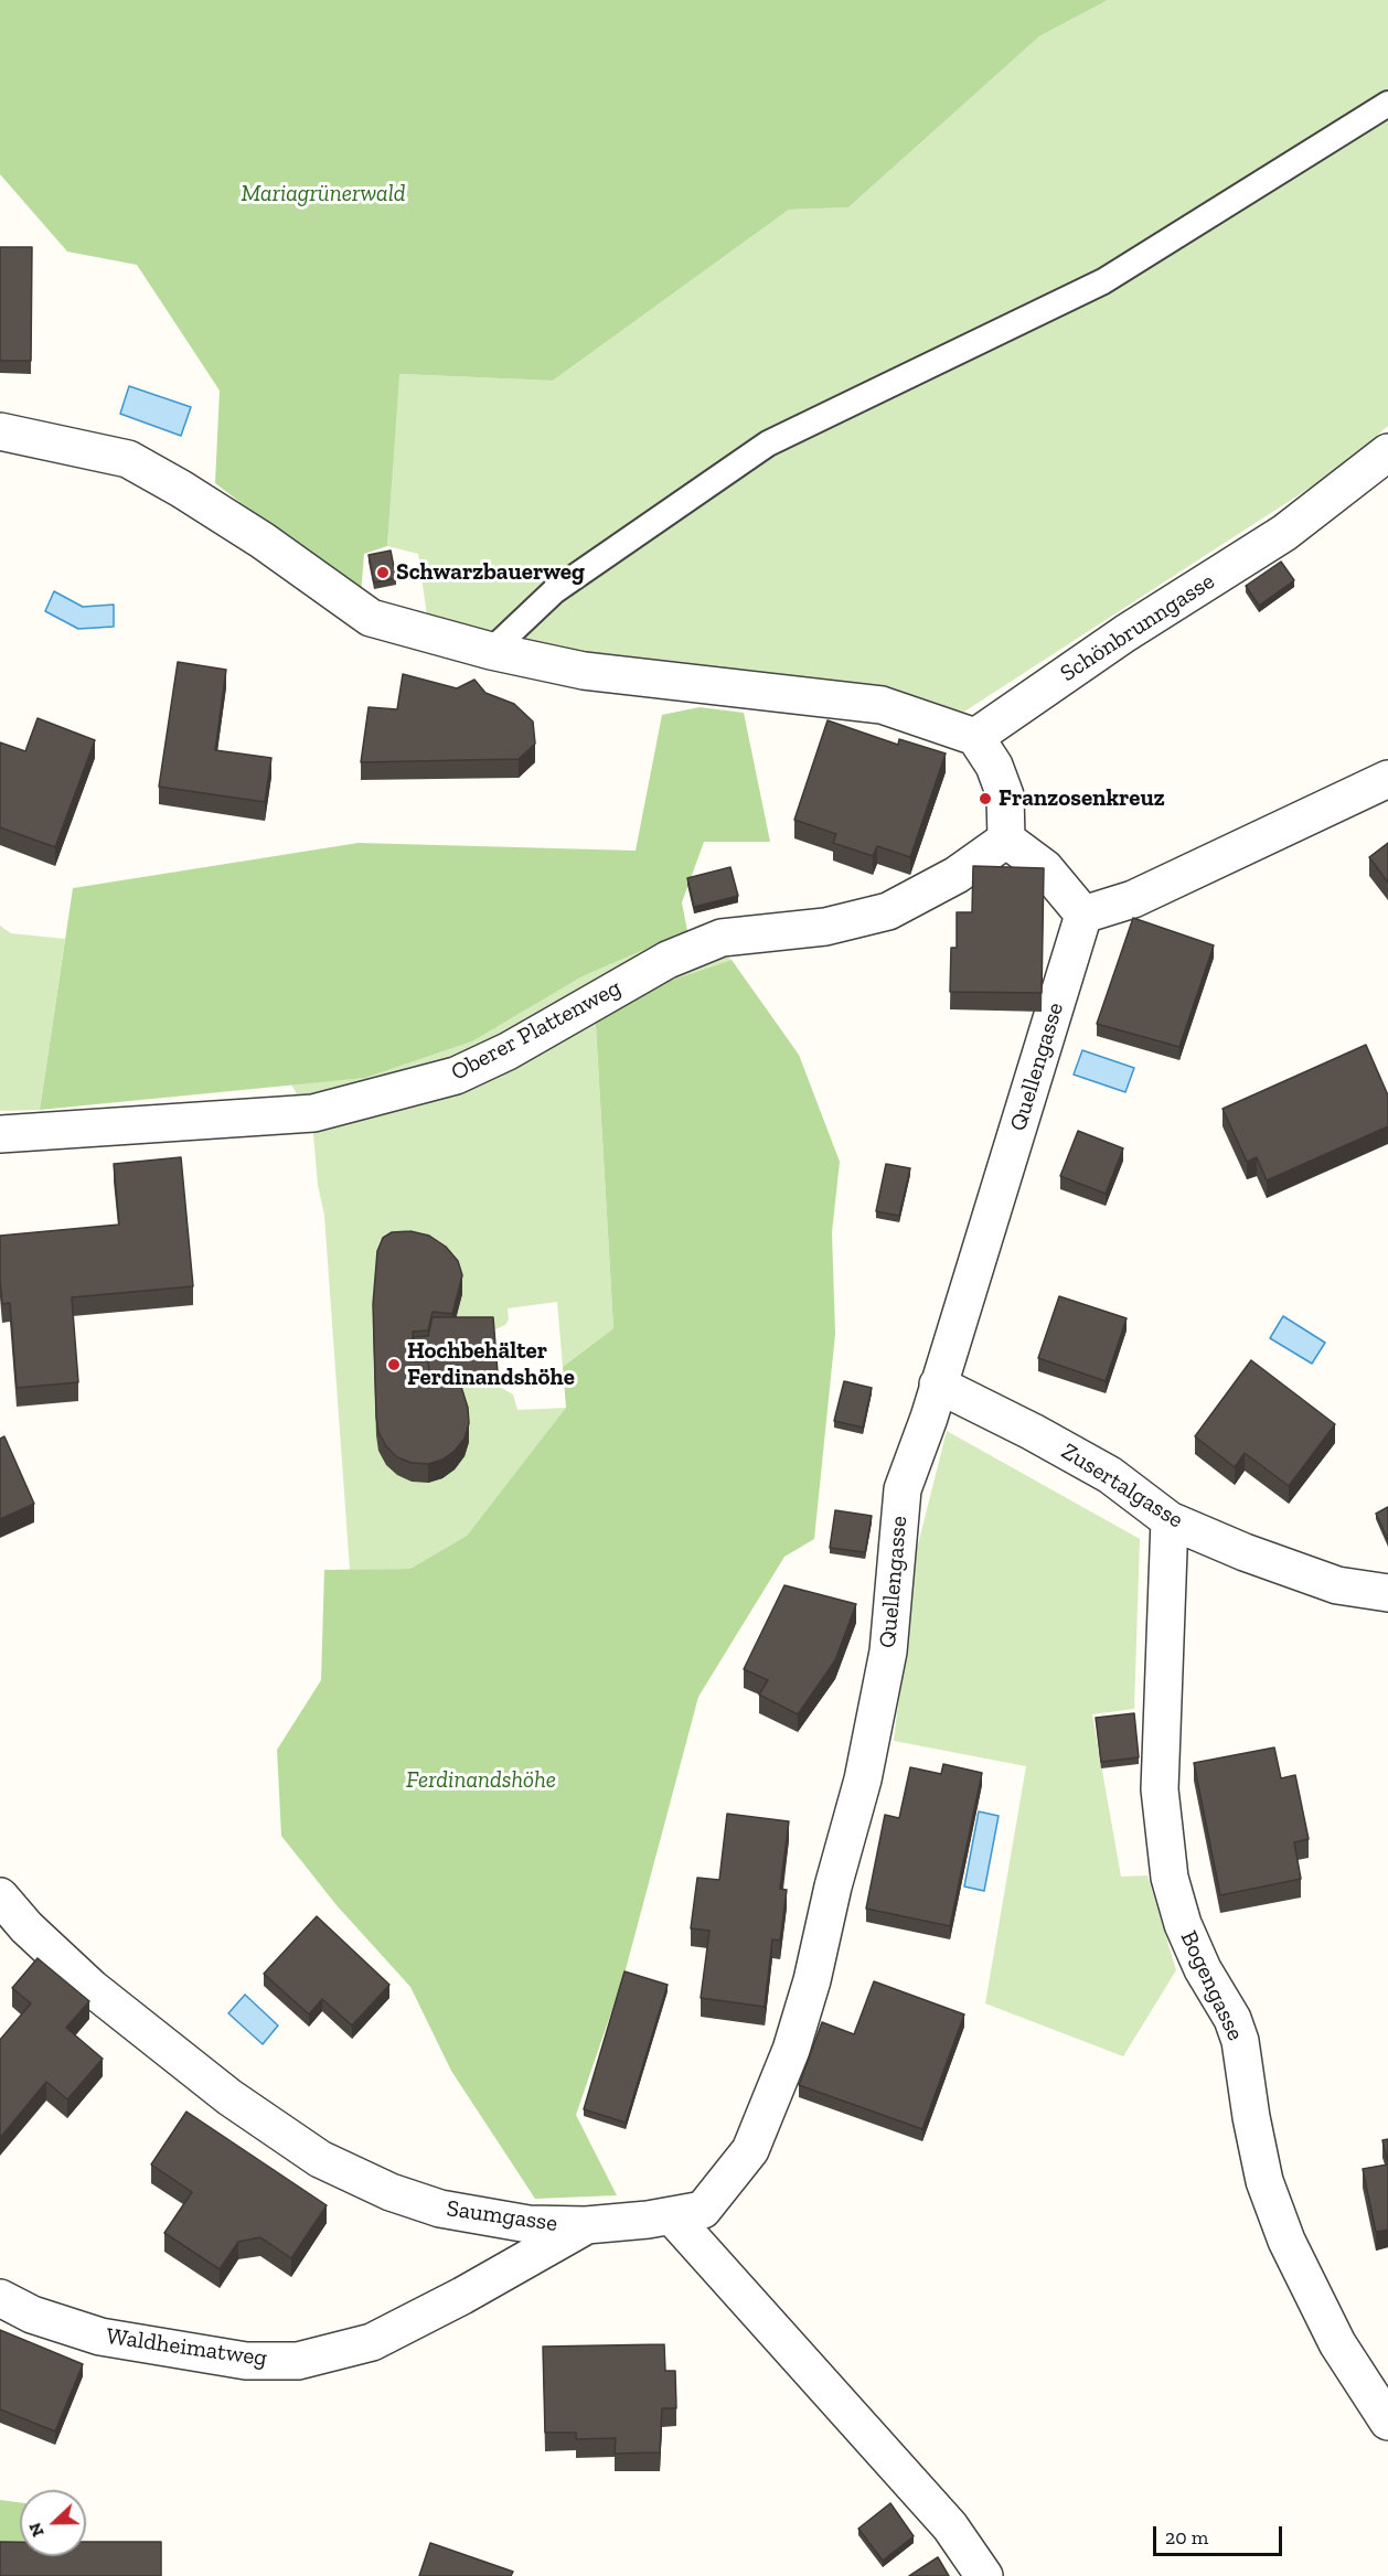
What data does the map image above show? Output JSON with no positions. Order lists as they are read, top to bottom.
{
  "streets": {
    "street": [
      "Schönbrunngasse",
      "Oberer Plattenweg",
      "Quellengasse",
      "Zusertalgasse",
      "Bogengasse",
      "Saumgasse",
      "Waldheimatweg"
    ]
  },
  "crossings": [
    ["Quellengasse", "Zusertalgasse"],
    ["Quellengasse", "Saumgasse"],
    ["Zusertalgasse", "Bogengasse"],
    ["Saumgasse", "Waldheimatweg"]
  ],
  "parks": ["Mariagrünerwald", "Ferdinandshöhe"],
  "places": ["Schwarzbauerweg", "Franzosenkreuz", "Hochbehälter Ferdinandshöhe"],
  "scale_bar": "20 m",
  "north": "left"
}
